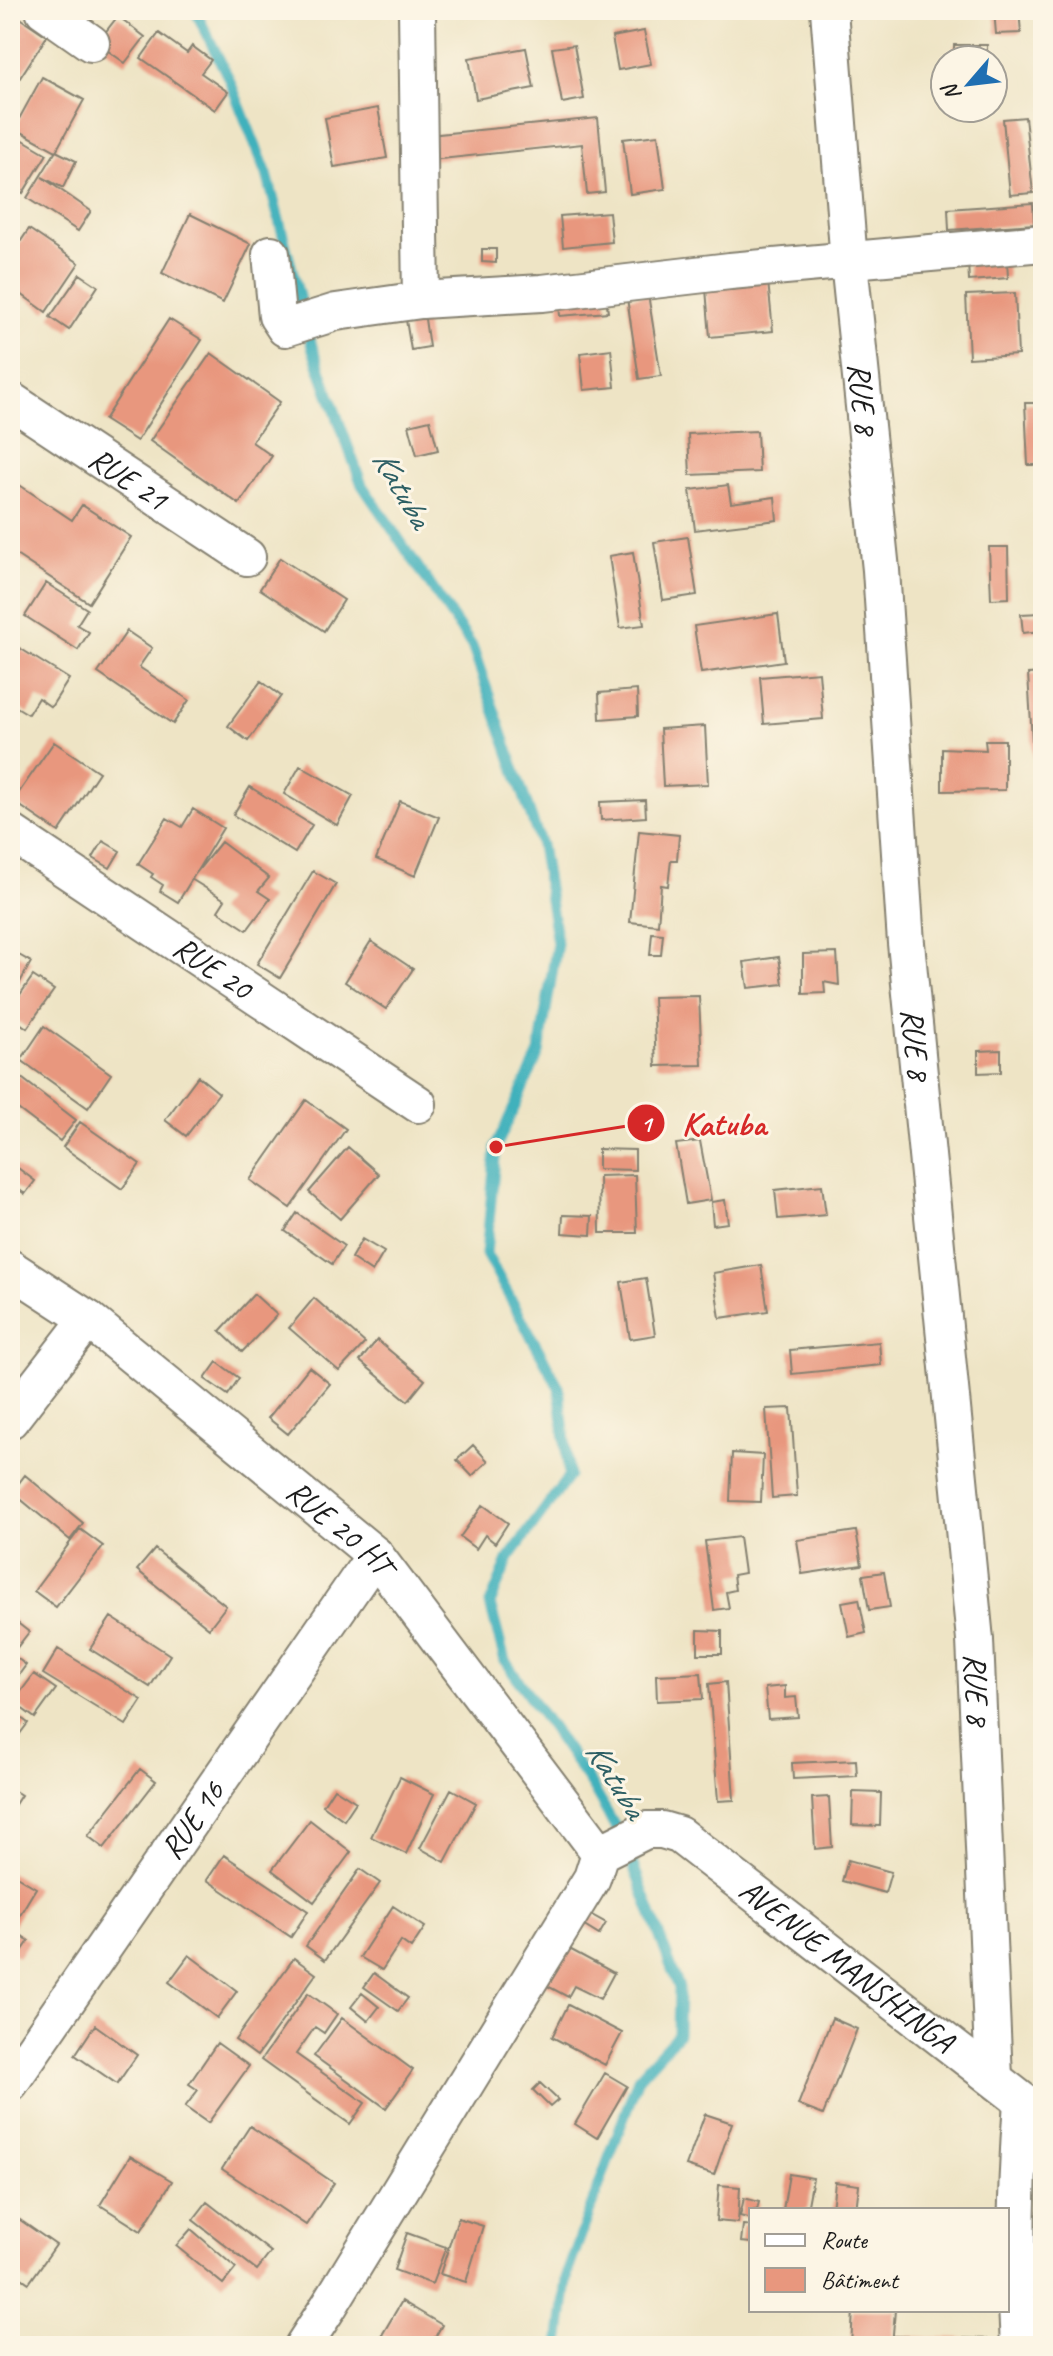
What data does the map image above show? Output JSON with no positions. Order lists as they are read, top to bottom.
{
  "streets": {
    "street": [
      "RUE 8",
      "RUE 21",
      "RUE 20",
      "RUE 20 HT",
      "RUE 16",
      "AVENUE MANSHINGA"
    ]
  },
  "crossings": [
    ["RUE 8", "AVENUE MANSHINGA"],
    ["RUE 20 HT", "RUE 16"],
    ["RUE 20 HT", "AVENUE MANSHINGA"]
  ],
  "water": ["Katuba"],
  "places": ["Katuba"],
  "legend": ["Route", "Bâtiment"],
  "north": "bottom left"
}
